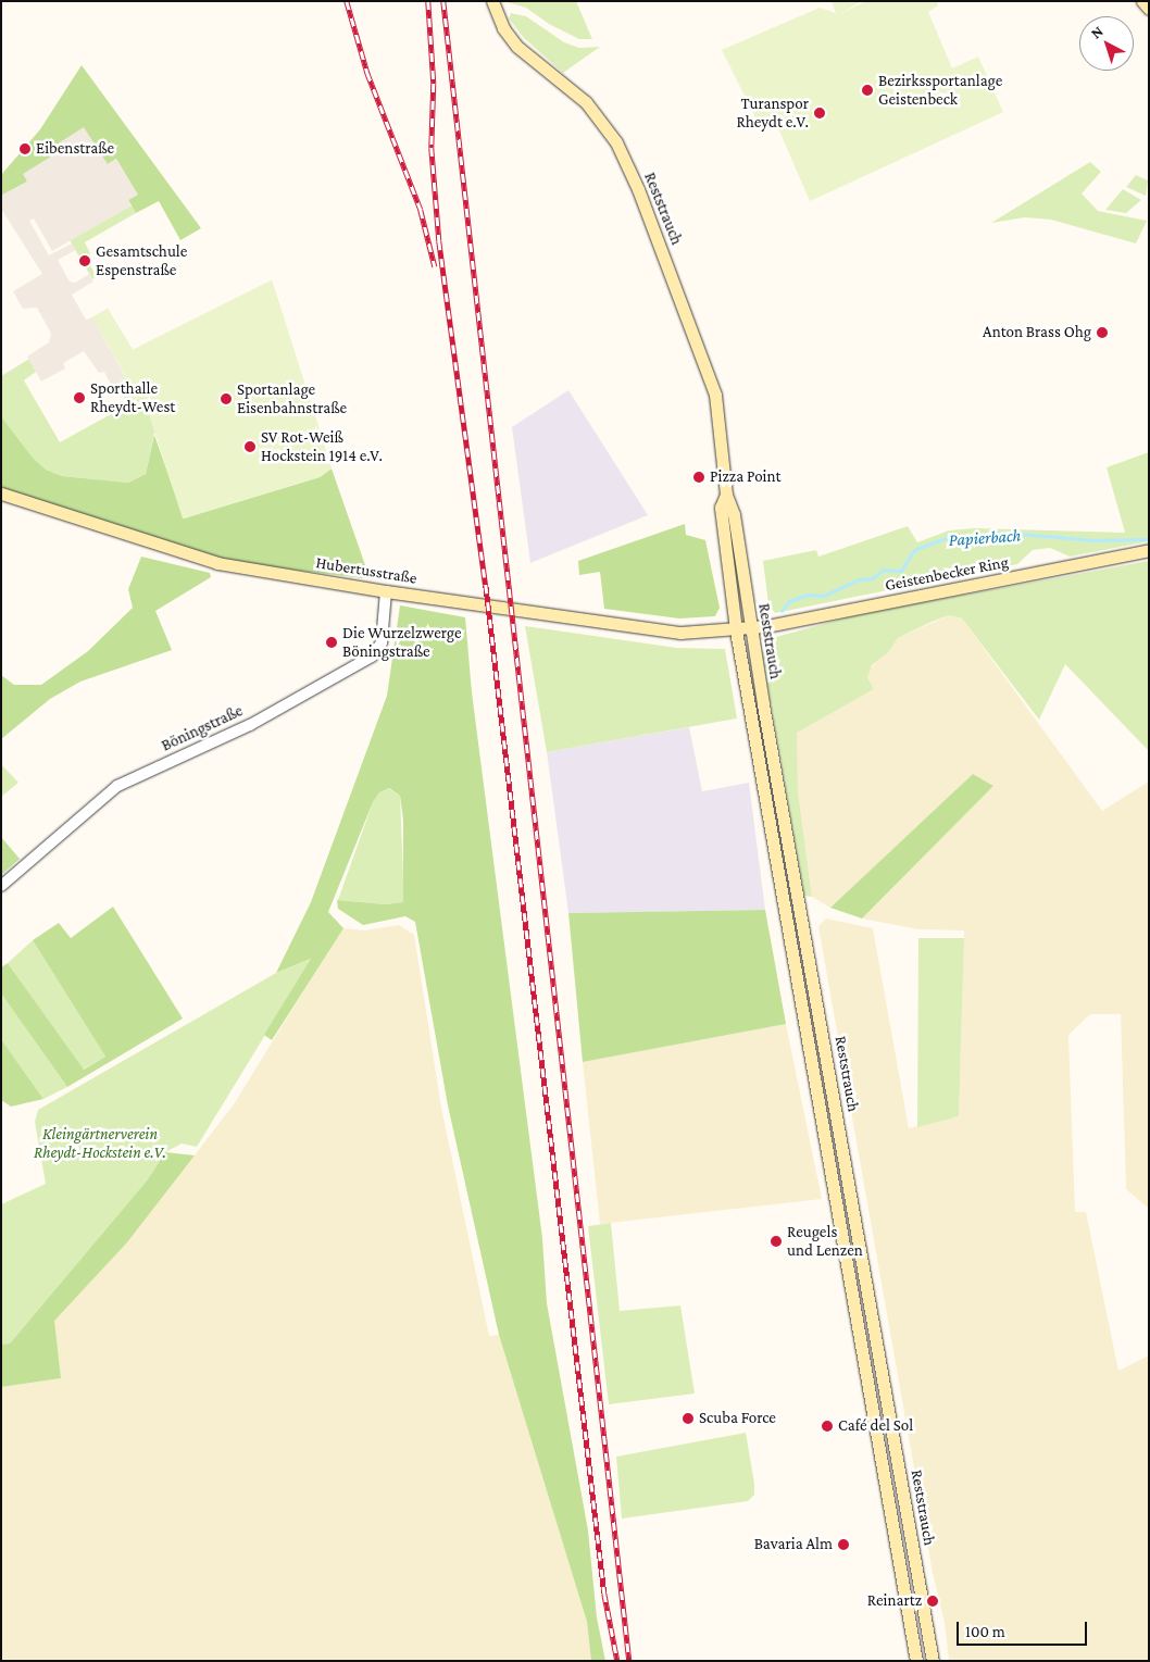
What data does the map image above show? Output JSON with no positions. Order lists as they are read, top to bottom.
{
  "streets": {
    "main road": ["Reststrauch", "Hubertusstraße", "Geistenbecker Ring"],
    "street": ["Böningstraße"]
  },
  "crossings": [
    ["Reststrauch", "Hubertusstraße"],
    ["Reststrauch", "Geistenbecker Ring"],
    ["Hubertusstraße", "Geistenbecker Ring"],
    ["Hubertusstraße", "Böningstraße"]
  ],
  "water": ["Papierbach"],
  "parks": ["Kleingärtnerverein Rheydt-Hockstein e.V."],
  "places": [
    "Bezirkssportanlage Geistenbeck",
    "Turanspor Rheydt e.V.",
    "Eibenstraße",
    "Gesamtschule Espenstraße",
    "Anton Brass Ohg",
    "Sporthalle Rheydt-West",
    "Sportanlage Eisenbahnstraße",
    "SV Rot-Weiß Hockstein 1914 e.V.",
    "Pizza Point",
    "Die Wurzelzwerge Böningstraße",
    "Reugels und Lenzen",
    "Scuba Force",
    "Café del Sol",
    "Bavaria Alm",
    "Reinartz"
  ],
  "scale_bar": "100 m",
  "north": "top left"
}
